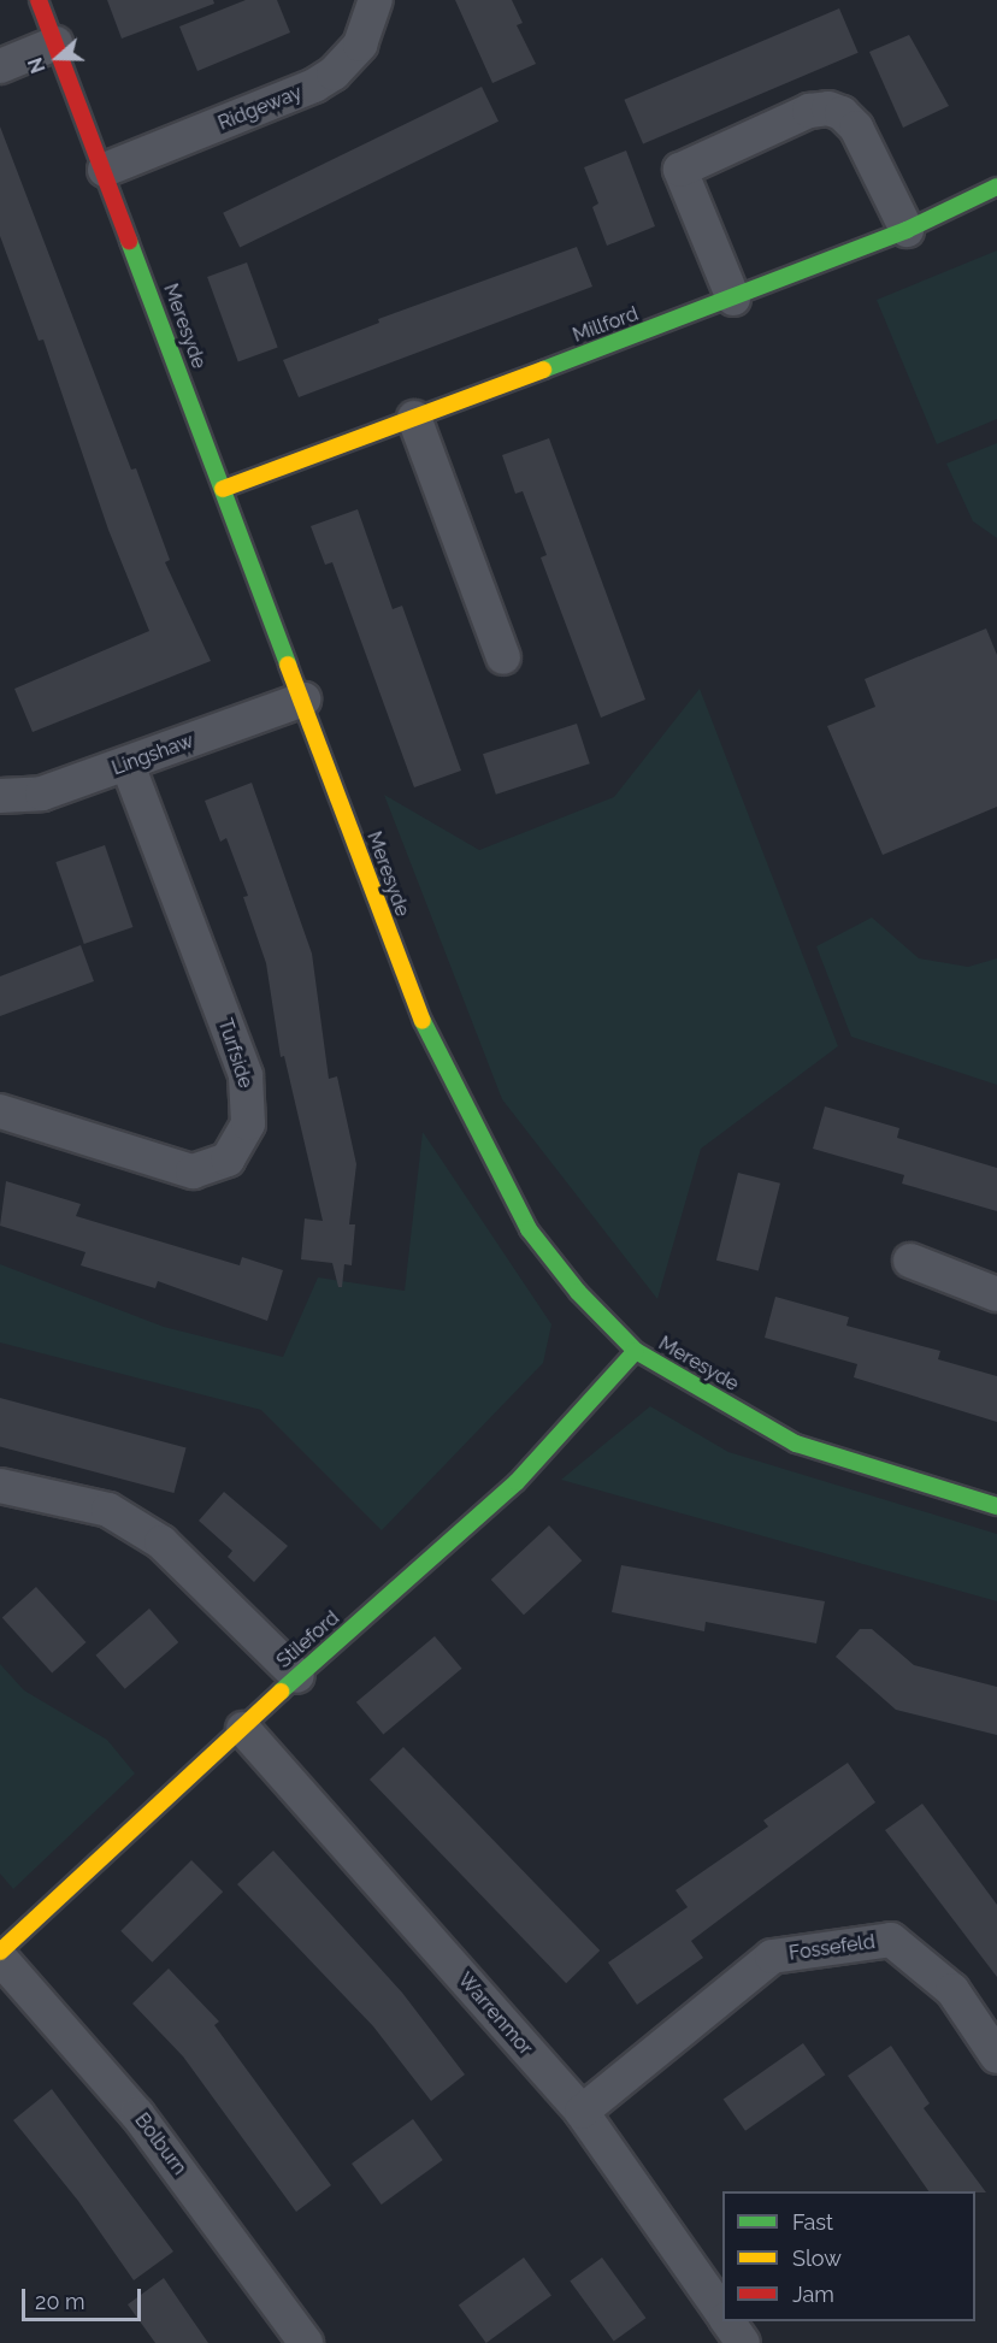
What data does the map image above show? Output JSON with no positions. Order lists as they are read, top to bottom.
{
  "streets": {
    "street": [
      "Ridgeway",
      "Millford",
      "Meresyde",
      "Lingshaw",
      "Turfside",
      "Stileford",
      "Fossefeld",
      "Warrenmor",
      "Bolburn"
    ]
  },
  "crossings": [
    ["Ridgeway", "Meresyde"],
    ["Millford", "Meresyde"],
    ["Meresyde", "Lingshaw"],
    ["Meresyde", "Stileford"],
    ["Lingshaw", "Turfside"],
    ["Stileford", "Warrenmor"],
    ["Fossefeld", "Warrenmor"]
  ],
  "legend": ["Fast", "Slow", "Jam"],
  "scale_bar": "20 m",
  "north": "left"
}
